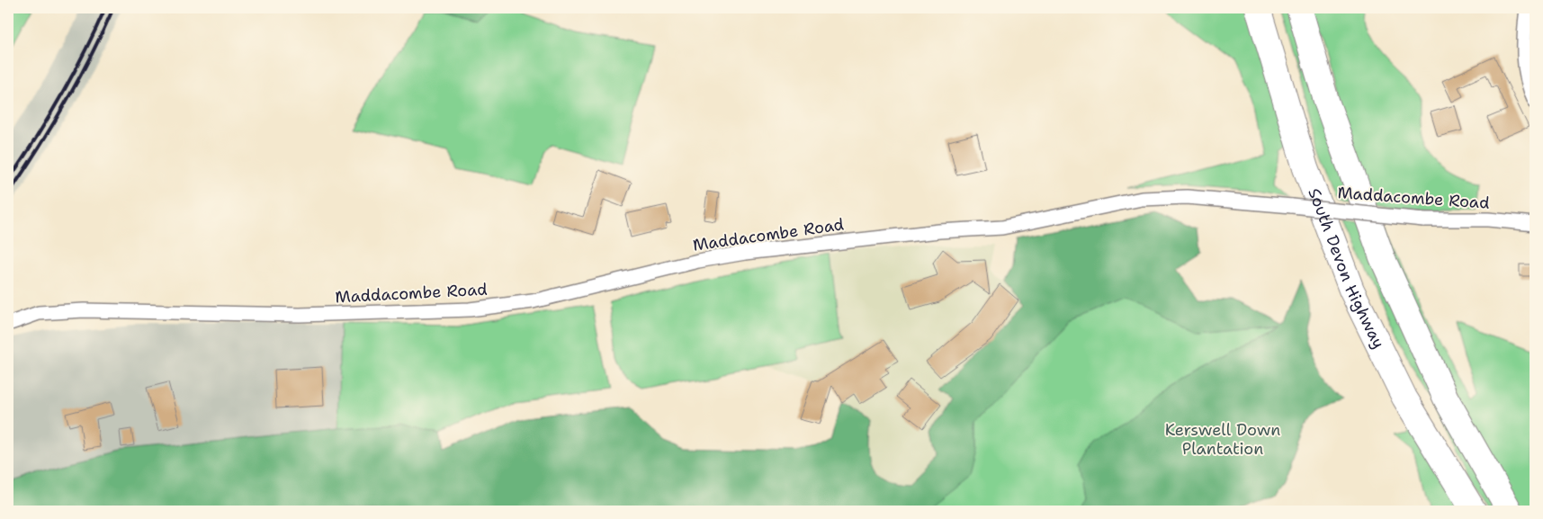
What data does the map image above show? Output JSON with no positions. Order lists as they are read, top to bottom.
{
  "streets": {
    "highway": ["South Devon Highway"],
    "street": ["Maddacombe Road"]
  },
  "parks": ["Kerswell Down Plantation"]
}
